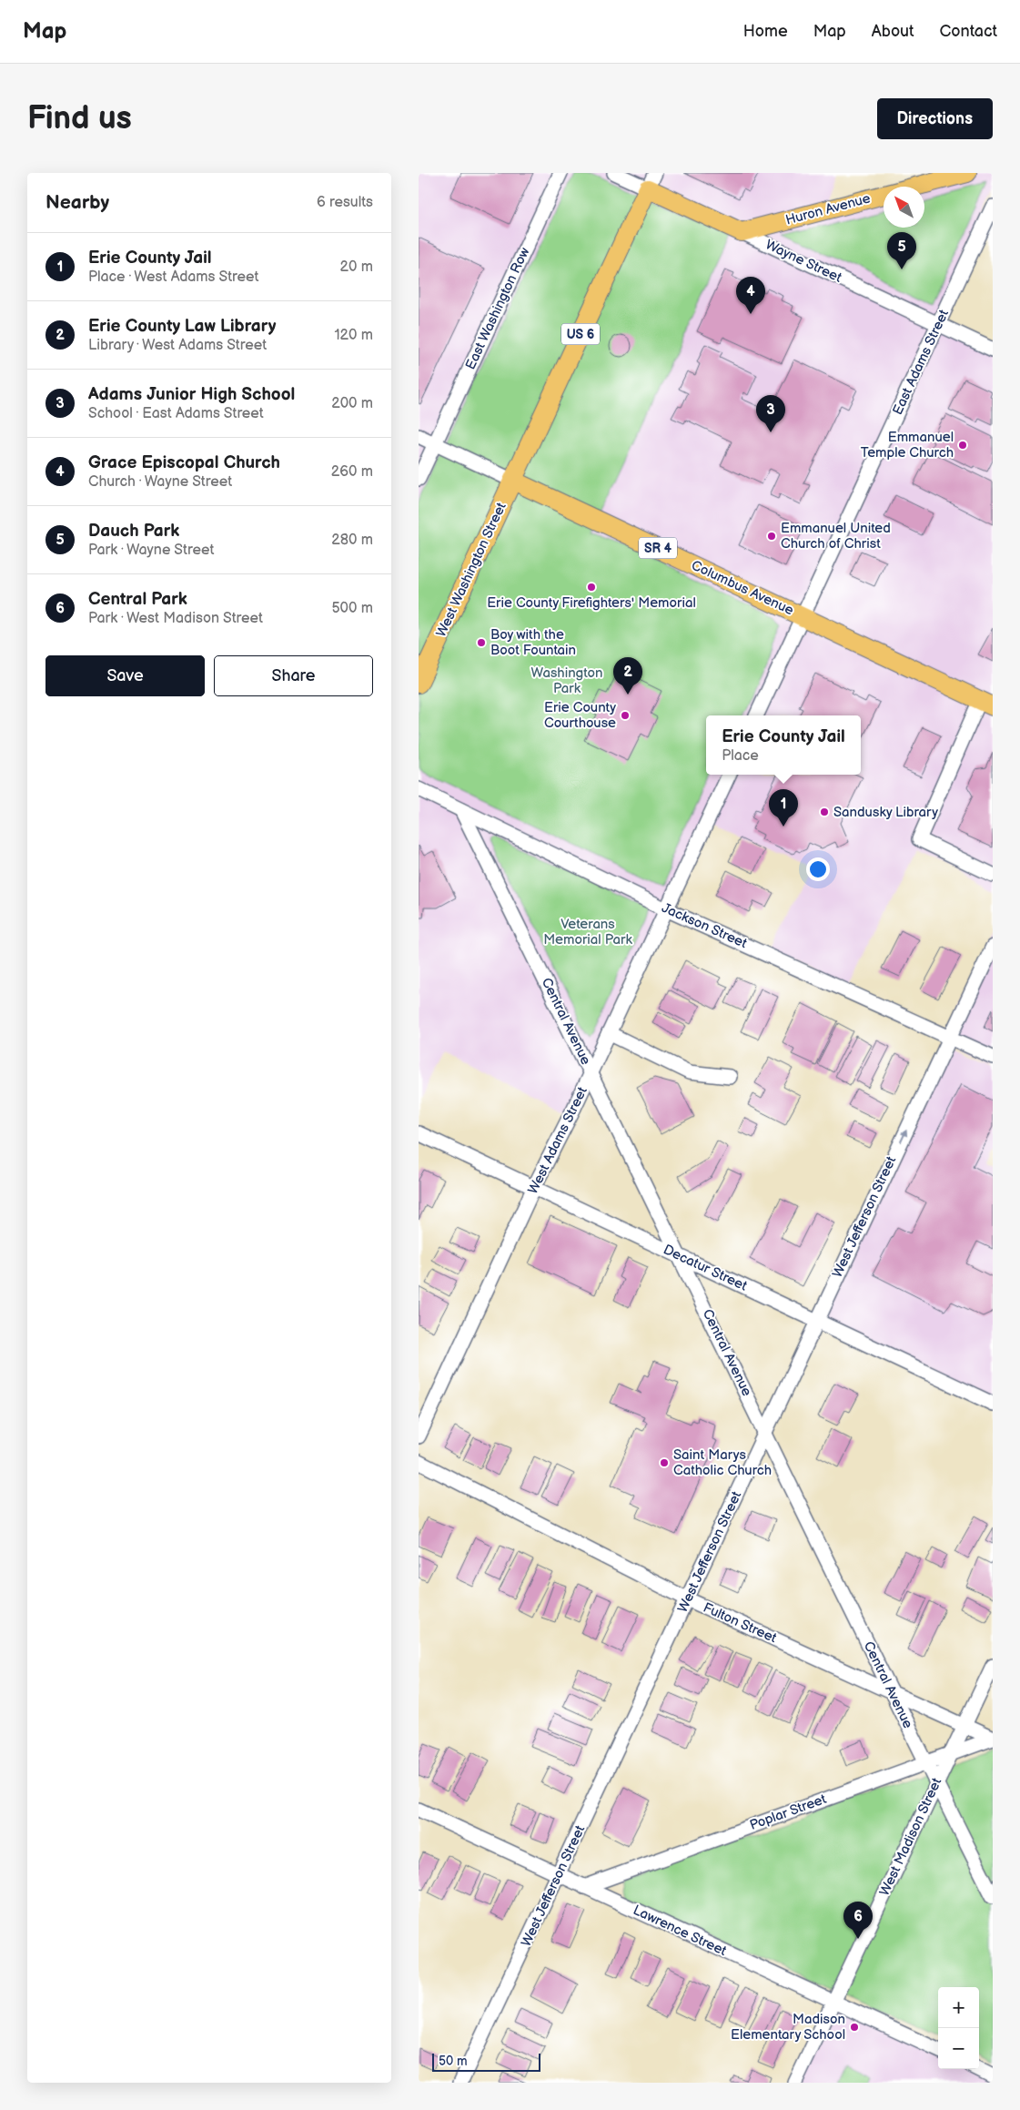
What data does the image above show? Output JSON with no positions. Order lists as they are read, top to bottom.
{
  "streets": {
    "main road": [
      "Huron Avenue",
      "Wayne Street",
      "US 6",
      "SR 4",
      "West Washington Street",
      "Columbus Avenue"
    ],
    "street": [
      "East Washington Row",
      "East Adams Street",
      "Jackson Street",
      "Central Avenue",
      "West Adams Street",
      "West Jefferson Street",
      "Decatur Street",
      "Fulton Street",
      "Poplar Street",
      "West Madison Street",
      "Lawrence Street"
    ]
  },
  "crossings": [
    ["Huron Avenue", "Wayne Street"],
    ["Wayne Street", "US 6"],
    ["Wayne Street", "East Adams Street"],
    ["East Washington Row", "Columbus Avenue"],
    ["US 6", "West Washington Street"],
    ["US 6", "Columbus Avenue"],
    ["East Adams Street", "Columbus Avenue"],
    ["West Washington Street", "Columbus Avenue"],
    ["Jackson Street", "Central Avenue"],
    ["Jackson Street", "West Adams Street"],
    ["Jackson Street", "West Jefferson Street"],
    ["Central Avenue", "West Adams Street"],
    ["Central Avenue", "West Jefferson Street"],
    ["Central Avenue", "Decatur Street"],
    ["Central Avenue", "Fulton Street"],
    ["Central Avenue", "Poplar Street"],
    ["Central Avenue", "West Madison Street"],
    ["West Adams Street", "Decatur Street"],
    ["West Jefferson Street", "Decatur Street"],
    ["West Jefferson Street", "Fulton Street"],
    ["West Jefferson Street", "Lawrence Street"],
    ["Fulton Street", "Poplar Street"],
    ["Fulton Street", "West Madison Street"],
    ["Poplar Street", "West Madison Street"],
    ["Poplar Street", "Lawrence Street"],
    ["West Madison Street", "Lawrence Street"]
  ],
  "parks": ["Washington Park", "Veterans Memorial Park"],
  "places": [
    "Emmanuel Temple Church",
    "Emmanuel United Church of Christ",
    "Erie County Firefighters' Memorial",
    "Boy with the Boot Fountain",
    "Erie County Courthouse",
    "Sandusky Library",
    "Saint Marys Catholic Church",
    "Madison Elementary School"
  ],
  "scale_bar": "50 m",
  "north": "top left",
  "page": {
    "header": "Map",
    "nav": [
      "Home",
      "Map",
      "About",
      "Contact"
    ],
    "buttons": [
      "Directions",
      ["Save", "Share"]
    ],
    "title": "Find us",
    "heading": ["Nearby", "6 results"],
    "list": [
      {
        "mark": "1",
        "name": "Erie County Jail",
        "note": "Place · West Adams Street",
        "value": "20 m"
      },
      {
        "mark": "2",
        "name": "Erie County Law Library",
        "note": "Library · West Adams Street",
        "value": "120 m"
      },
      {
        "mark": "3",
        "name": "Adams Junior High School",
        "note": "School · East Adams Street",
        "value": "200 m"
      },
      {
        "mark": "4",
        "name": "Grace Episcopal Church",
        "note": "Church · Wayne Street",
        "value": "260 m"
      },
      {
        "mark": "5",
        "name": "Dauch Park",
        "note": "Park · Wayne Street",
        "value": "280 m"
      },
      {
        "mark": "6",
        "name": "Central Park",
        "note": "Park · West Madison Street",
        "value": "500 m"
      }
    ],
    "pins": [
      "5",
      "4",
      "3",
      "2",
      "1",
      "6"
    ],
    "popup": ["Erie County Jail", "Place"],
    "map_buttons": ["+", "−"],
    "scale": "50 m"
  }
}
